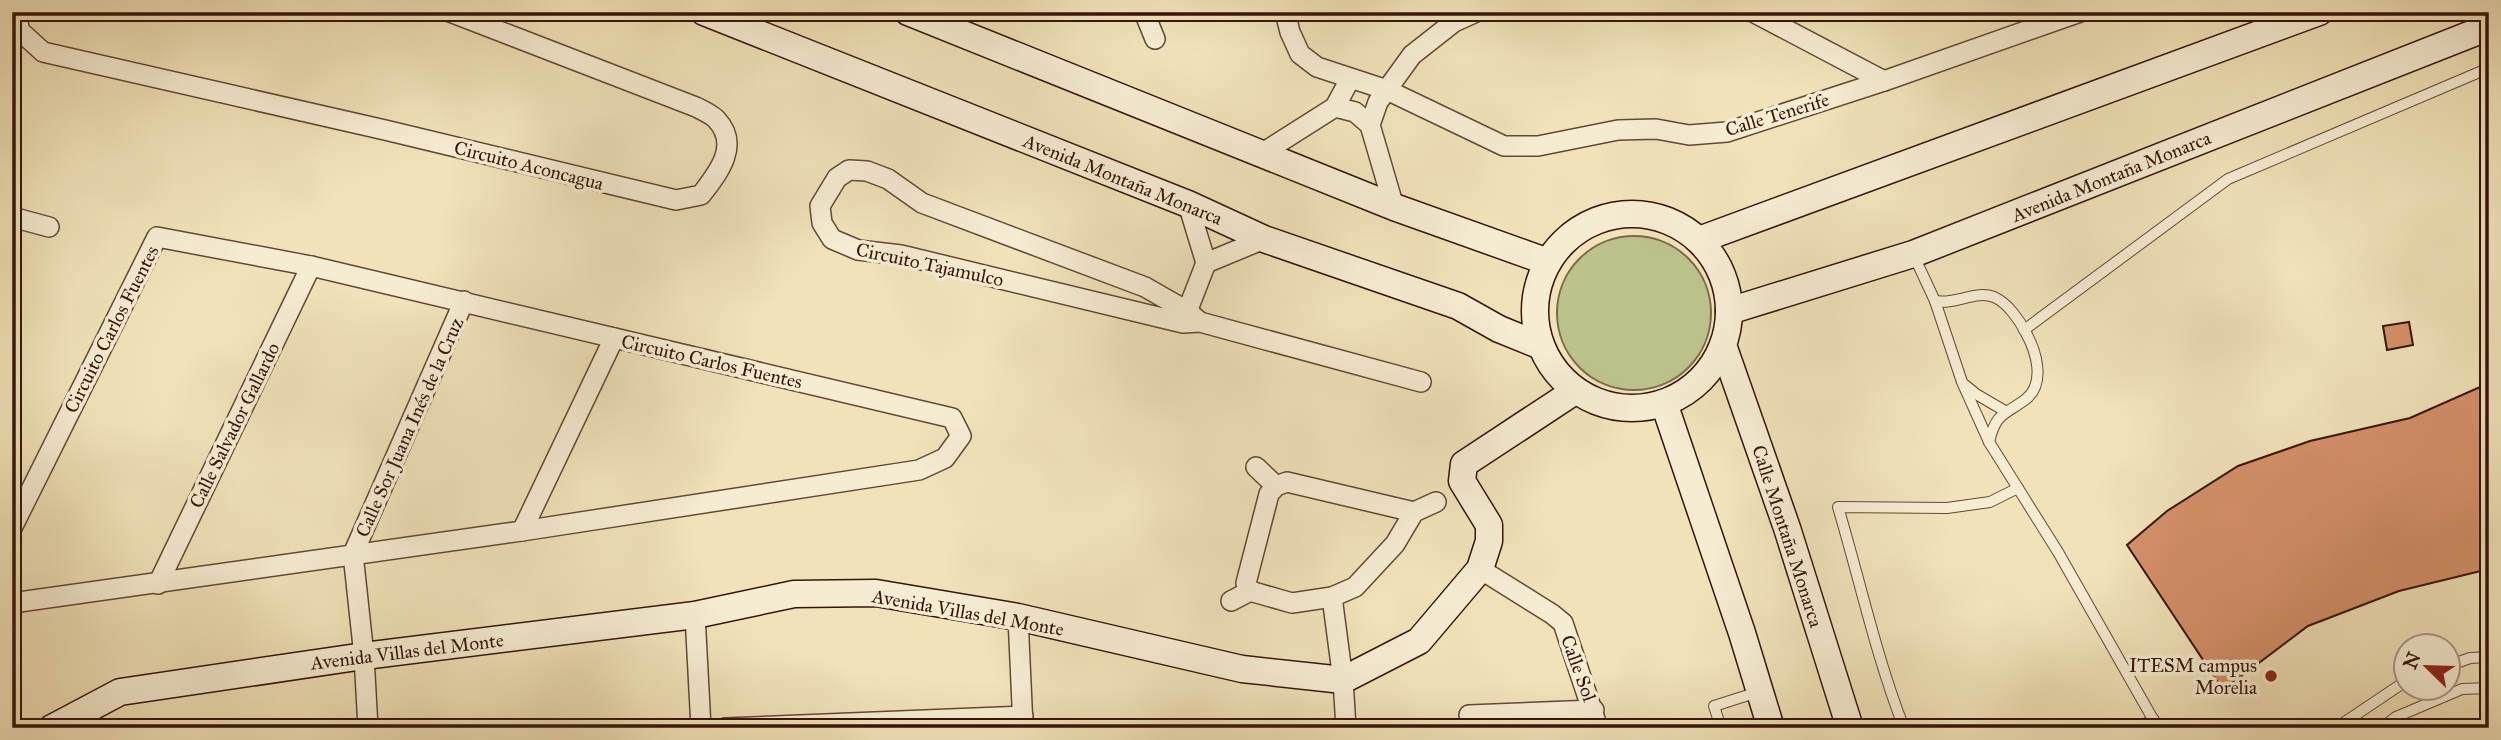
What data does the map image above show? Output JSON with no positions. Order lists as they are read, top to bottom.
{
  "streets": {
    "main road": ["Avenida Montaña Monarca", "Calle Montaña Monarca", "Avenida Villas del Monte"],
    "street": [
      "Calle Tenerife",
      "Circuito Aconcagua",
      "Circuito Tajamulco",
      "Circuito Carlos Fuentes",
      "Calle Salvador Gallardo",
      "Calle Sor Juana Inés de la Cruz",
      "Calle Sol"
    ]
  },
  "crossings": [
    ["Avenida Montaña Monarca", "Calle Montaña Monarca"],
    ["Circuito Carlos Fuentes", "Calle Salvador Gallardo"],
    ["Circuito Carlos Fuentes", "Calle Sor Juana Inés de la Cruz"]
  ],
  "places": ["ITESM campus Morelia"],
  "north": "top left"
}
